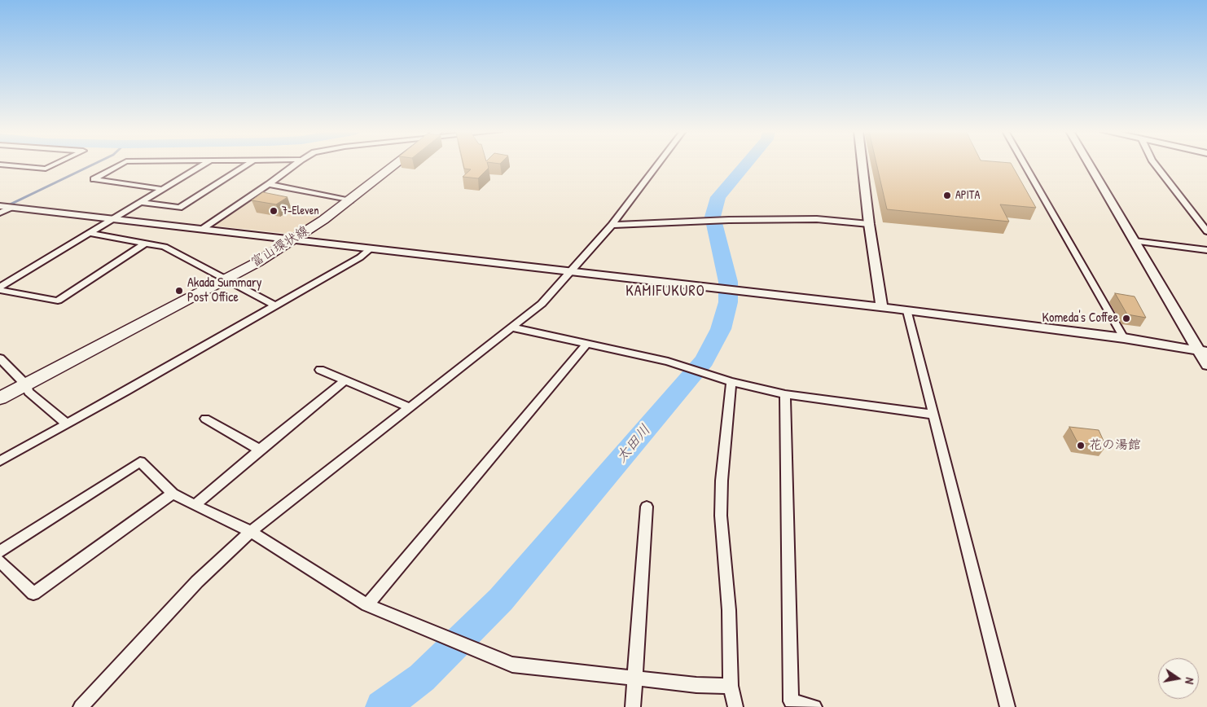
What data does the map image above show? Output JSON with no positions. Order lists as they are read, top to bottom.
{
  "streets": {
    "main road": ["富山環状線"]
  },
  "districts": ["KAMIFUKURO"],
  "water": ["太田川"],
  "places": [
    "APITA",
    "7-Eleven",
    "Akada Summary Post Office",
    "Komeda's Coffee",
    "花の湯館"
  ],
  "north": "right"
}
